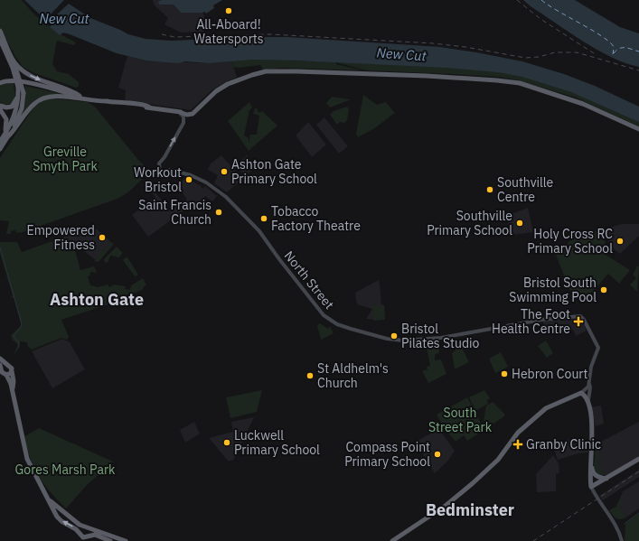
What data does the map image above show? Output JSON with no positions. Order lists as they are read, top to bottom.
{
  "streets": {
    "main road": ["North Street"]
  },
  "districts": ["Ashton Gate", "Bedminster"],
  "water": ["New Cut"],
  "parks": ["Greville Smyth Park", "South Street Park", "Gores Marsh Park"],
  "places": {
    "other": [
      "All-Aboard! Watersports",
      "Ashton Gate Primary School",
      "Workout Bristol",
      "Southville Centre",
      "Saint Francis Church",
      "Tobacco Factory Theatre",
      "Southville Primary School",
      "Empowered Fitness",
      "Holy Cross RC Primary School",
      "Bristol South Swimming Pool",
      "Bristol Pilates Studio",
      "Hebron Court",
      "St Aldhelm's Church",
      "Luckwell Primary School",
      "Compass Point Primary School"
    ],
    "health": ["The Foot Health Centre", "Granby Clinic"]
  }
}
